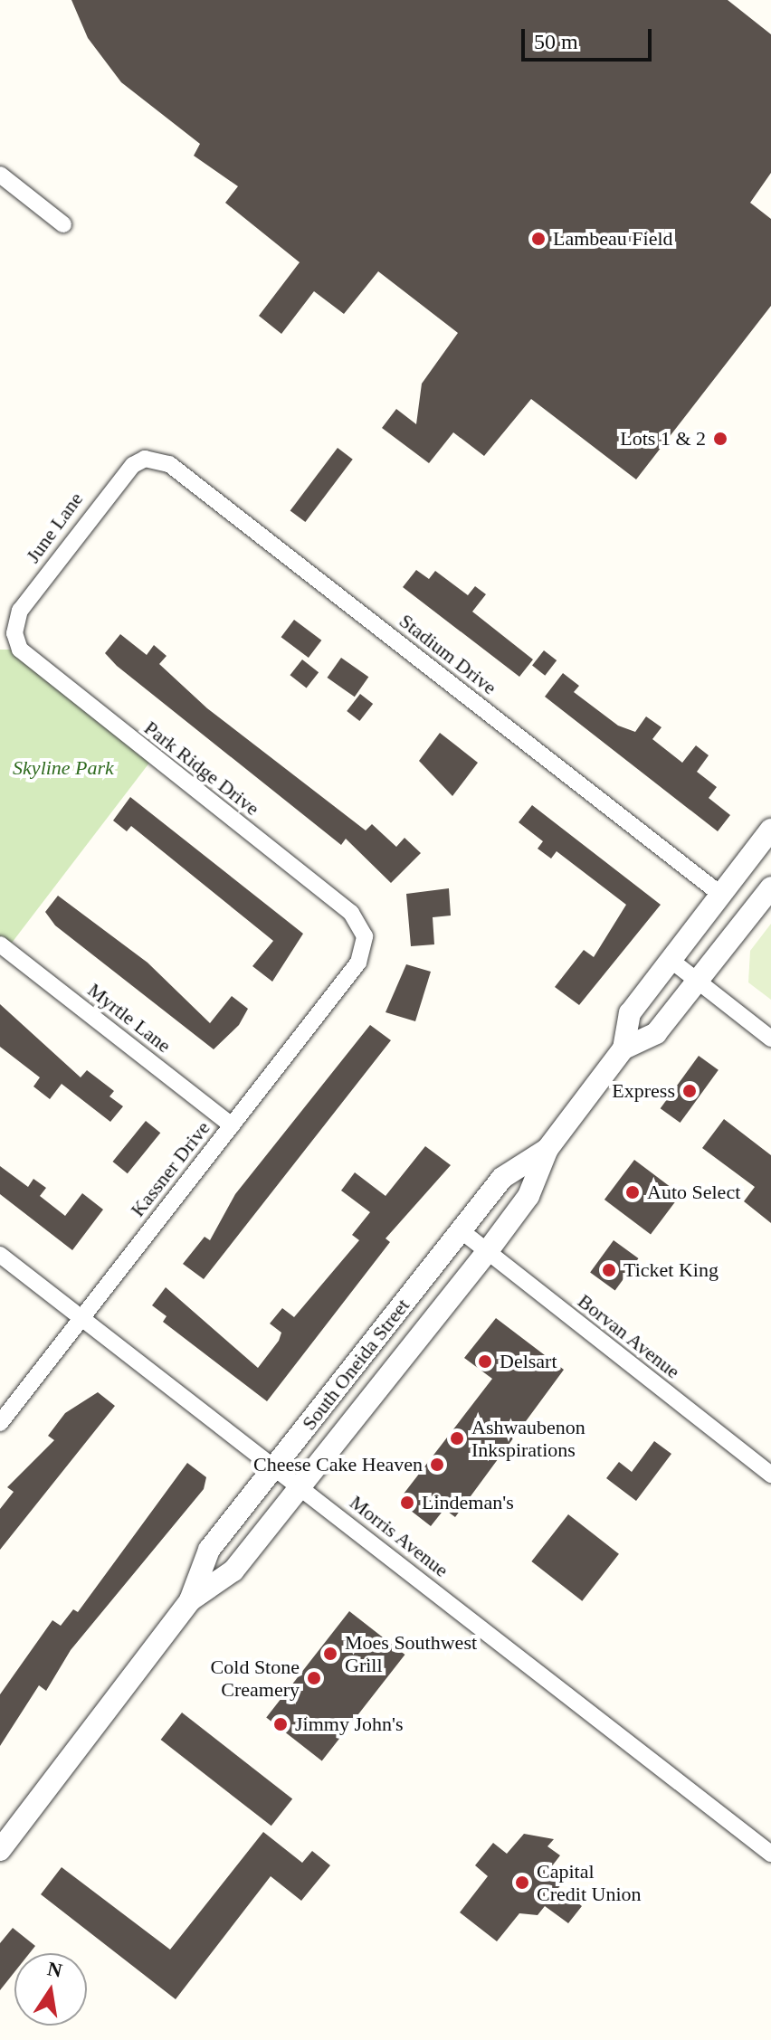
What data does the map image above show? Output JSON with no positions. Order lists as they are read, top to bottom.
{
  "streets": {
    "street": [
      "June Lane",
      "Stadium Drive",
      "Park Ridge Drive",
      "Myrtle Lane",
      "Kassner Drive",
      "Borvan Avenue",
      "South Oneida Street",
      "Morris Avenue"
    ]
  },
  "crossings": [
    ["June Lane", "Stadium Drive"],
    ["June Lane", "Park Ridge Drive"],
    ["Stadium Drive", "South Oneida Street"],
    ["Park Ridge Drive", "Kassner Drive"],
    ["Myrtle Lane", "Kassner Drive"],
    ["Kassner Drive", "Morris Avenue"],
    ["Borvan Avenue", "South Oneida Street"],
    ["South Oneida Street", "Morris Avenue"]
  ],
  "parks": ["Skyline Park"],
  "places": [
    "Lambeau Field",
    "Lots 1 & 2",
    "Express",
    "Auto Select",
    "Ticket King",
    "Delsart",
    "Ashwaubenon Inkspirations",
    "Cheese Cake Heaven",
    "Lindeman's",
    "Moes Southwest Grill",
    "Cold Stone Creamery",
    "Jimmy John's",
    "Capital Credit Union"
  ],
  "scale_bar": "50 m",
  "north": "top"
}
